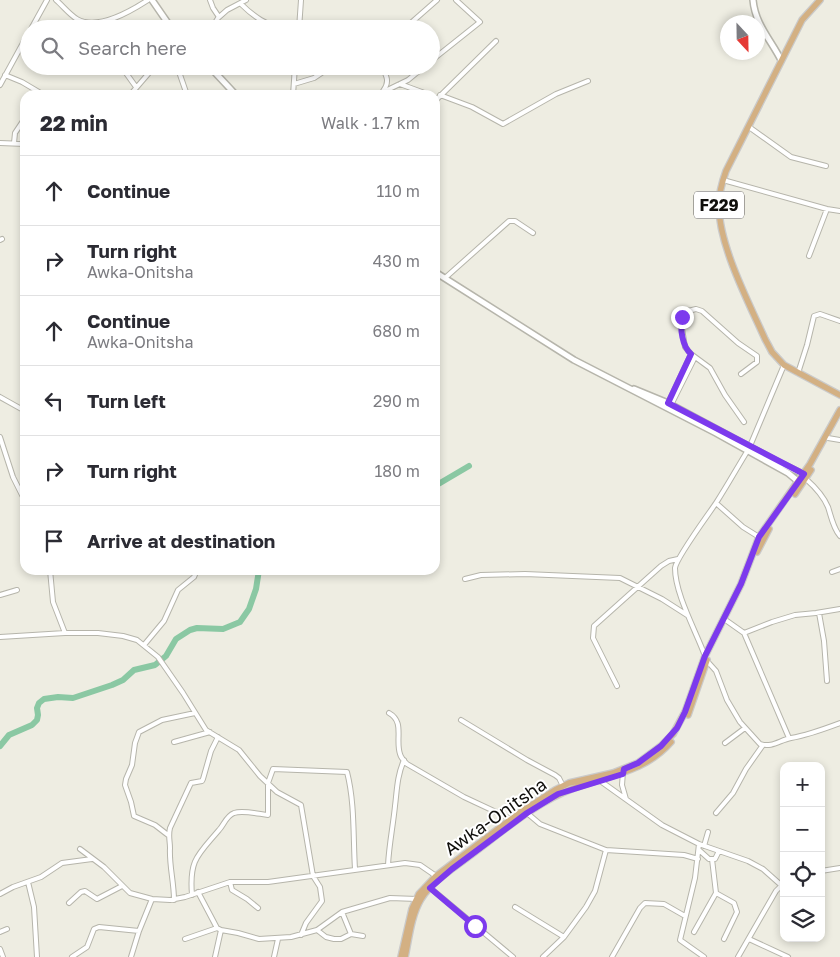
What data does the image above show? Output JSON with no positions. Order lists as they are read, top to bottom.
{
  "streets": {
    "main road": ["F229", "Awka-Onitsha"]
  },
  "north": "bottom",
  "page": {
    "search": "Search here",
    "heading": ["22 min", "Walk · 1.7 km"],
    "list": [
      ["Continue", "110 m"],
      ["Turn right", "Awka-Onitsha", "430 m"],
      ["Continue", "Awka-Onitsha", "680 m"],
      ["Turn left", "290 m"],
      ["Turn right", "180 m"],
      "Arrive at destination"
    ],
    "map_buttons": ["+", "−"]
  }
}
